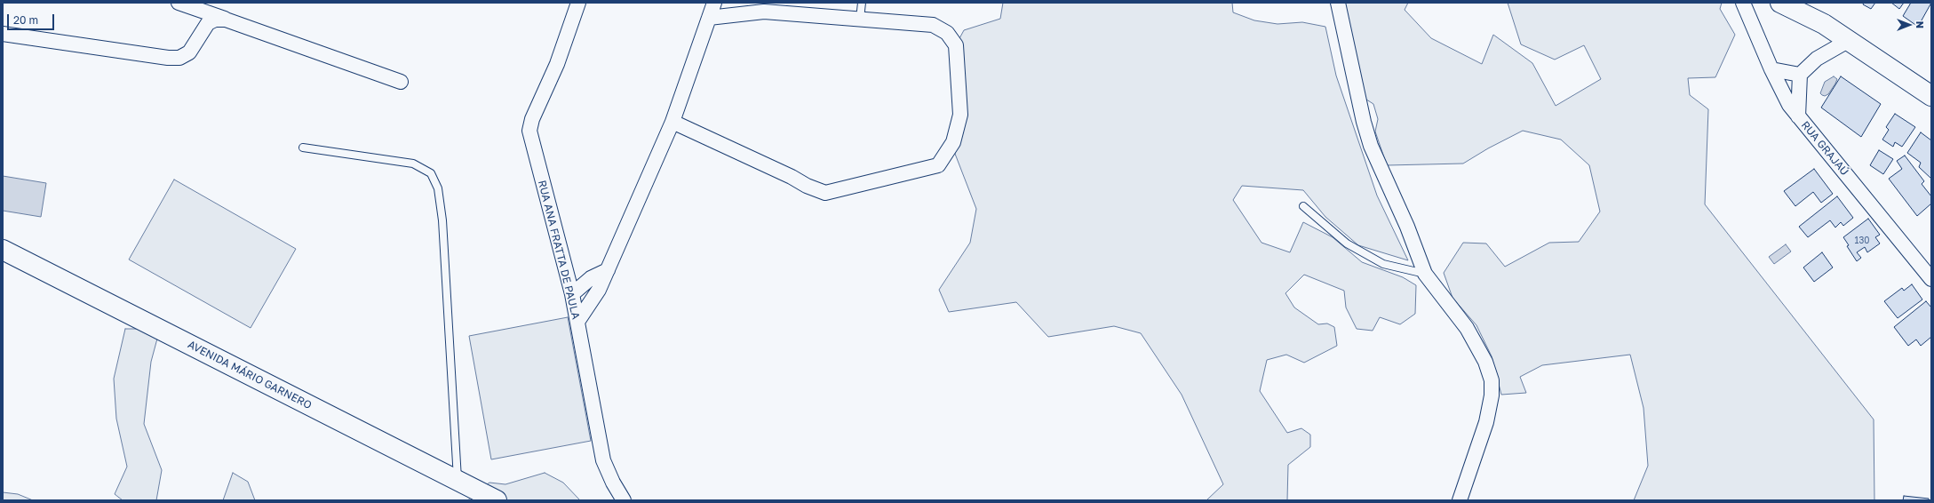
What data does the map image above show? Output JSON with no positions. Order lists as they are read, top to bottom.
{
  "streets": {
    "main road": ["AVENIDA MÁRIO GARNERO"],
    "street": ["RUA GRAJAÚ", "RUA ANA FRATTA DE PAULA"]
  },
  "house_numbers": ["130"],
  "scale_bar": "20 m",
  "north": "right"
}
